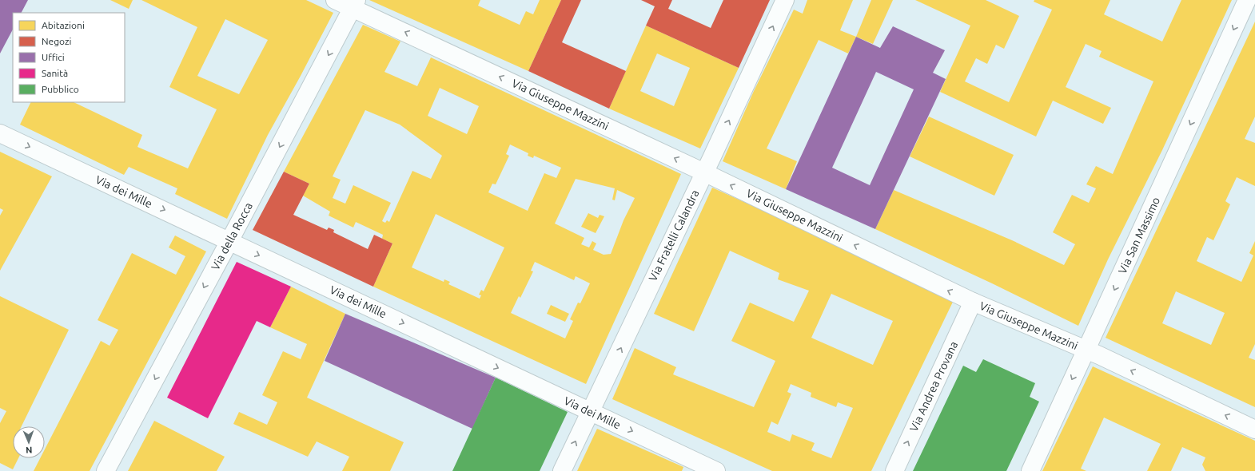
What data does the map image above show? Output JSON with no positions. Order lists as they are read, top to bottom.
{
  "streets": {
    "street": [
      "Via Giuseppe Mazzini",
      "Via dei Mille",
      "Via Fratelli Calandra",
      "Via San Massimo",
      "Via della Rocca",
      "Via Andrea Provana"
    ]
  },
  "crossings": [
    ["Via Giuseppe Mazzini", "Via Fratelli Calandra"],
    ["Via Giuseppe Mazzini", "Via San Massimo"],
    ["Via Giuseppe Mazzini", "Via della Rocca"],
    ["Via Giuseppe Mazzini", "Via Andrea Provana"],
    ["Via dei Mille", "Via Fratelli Calandra"],
    ["Via dei Mille", "Via della Rocca"]
  ],
  "one_way": [
    "Via Giuseppe Mazzini",
    "Via dei Mille",
    "Via Fratelli Calandra",
    "Via San Massimo",
    "Via della Rocca",
    "Via Andrea Provana"
  ],
  "legend": [
    "Abitazioni",
    "Negozi",
    "Uffici",
    "Sanità",
    "Pubblico"
  ],
  "north": "bottom"
}
